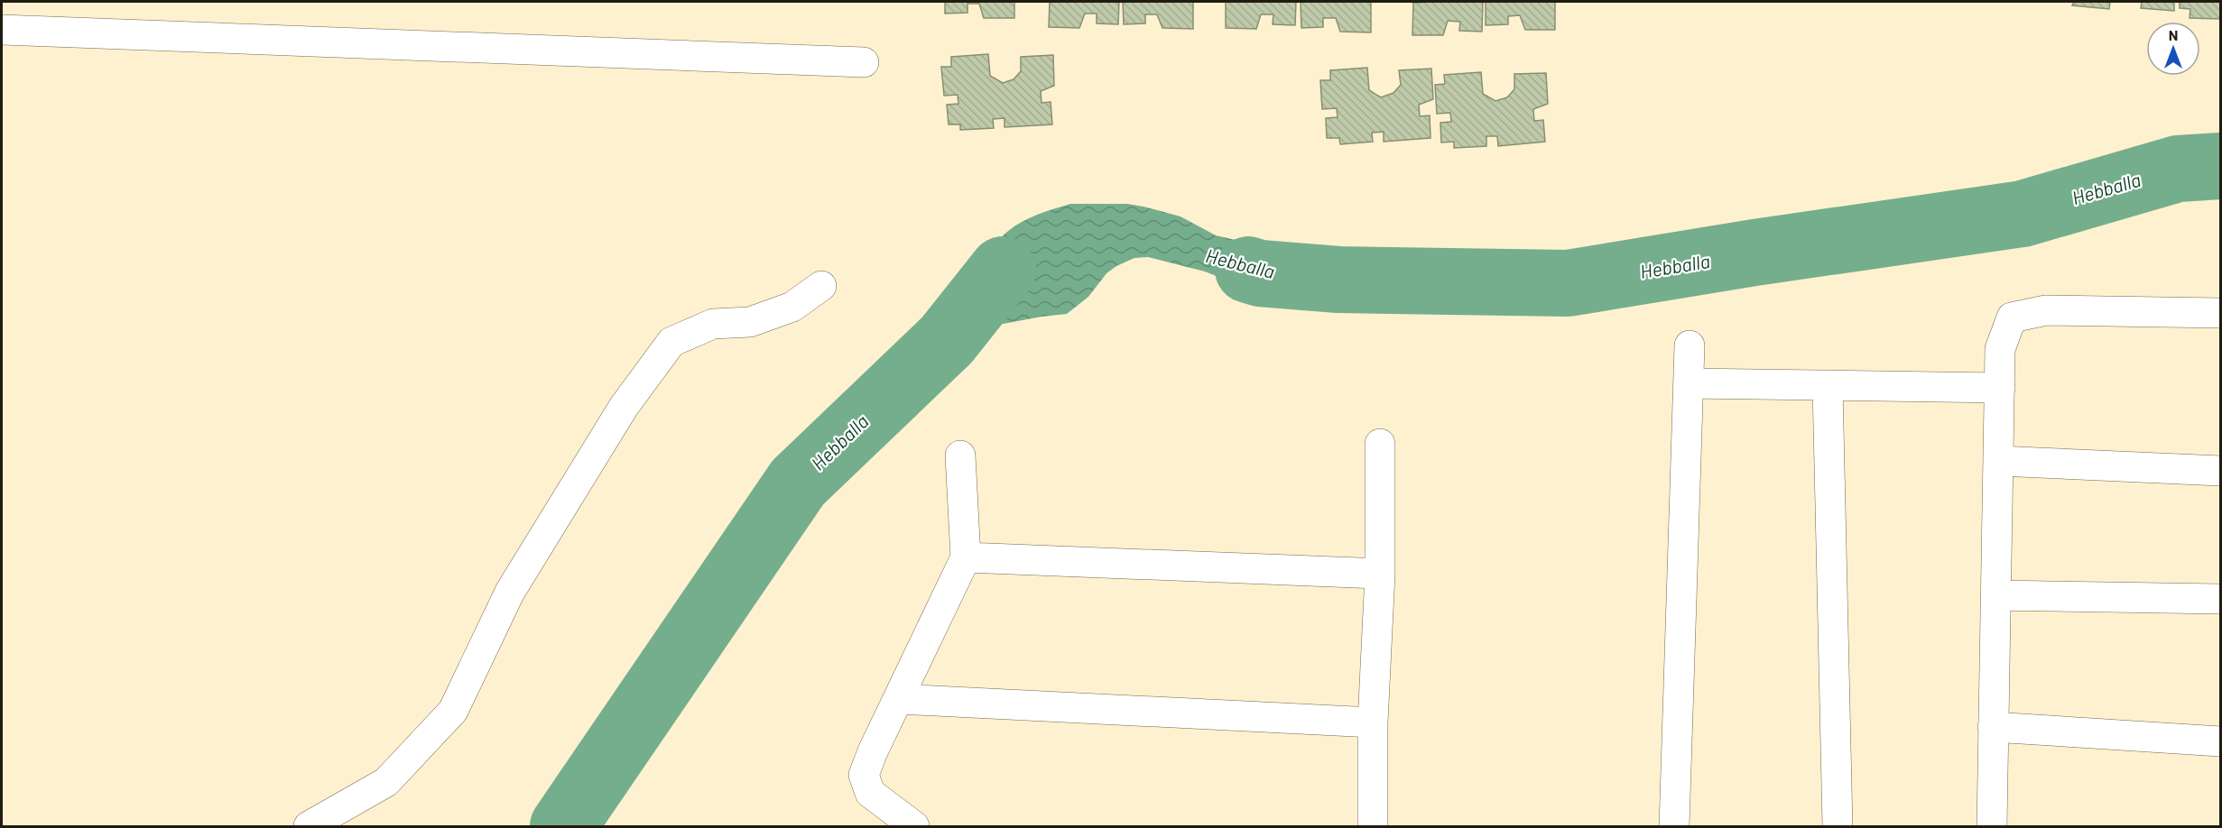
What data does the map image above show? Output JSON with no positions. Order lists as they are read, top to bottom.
{
  "water": ["Hebballa"],
  "north": "top"
}
